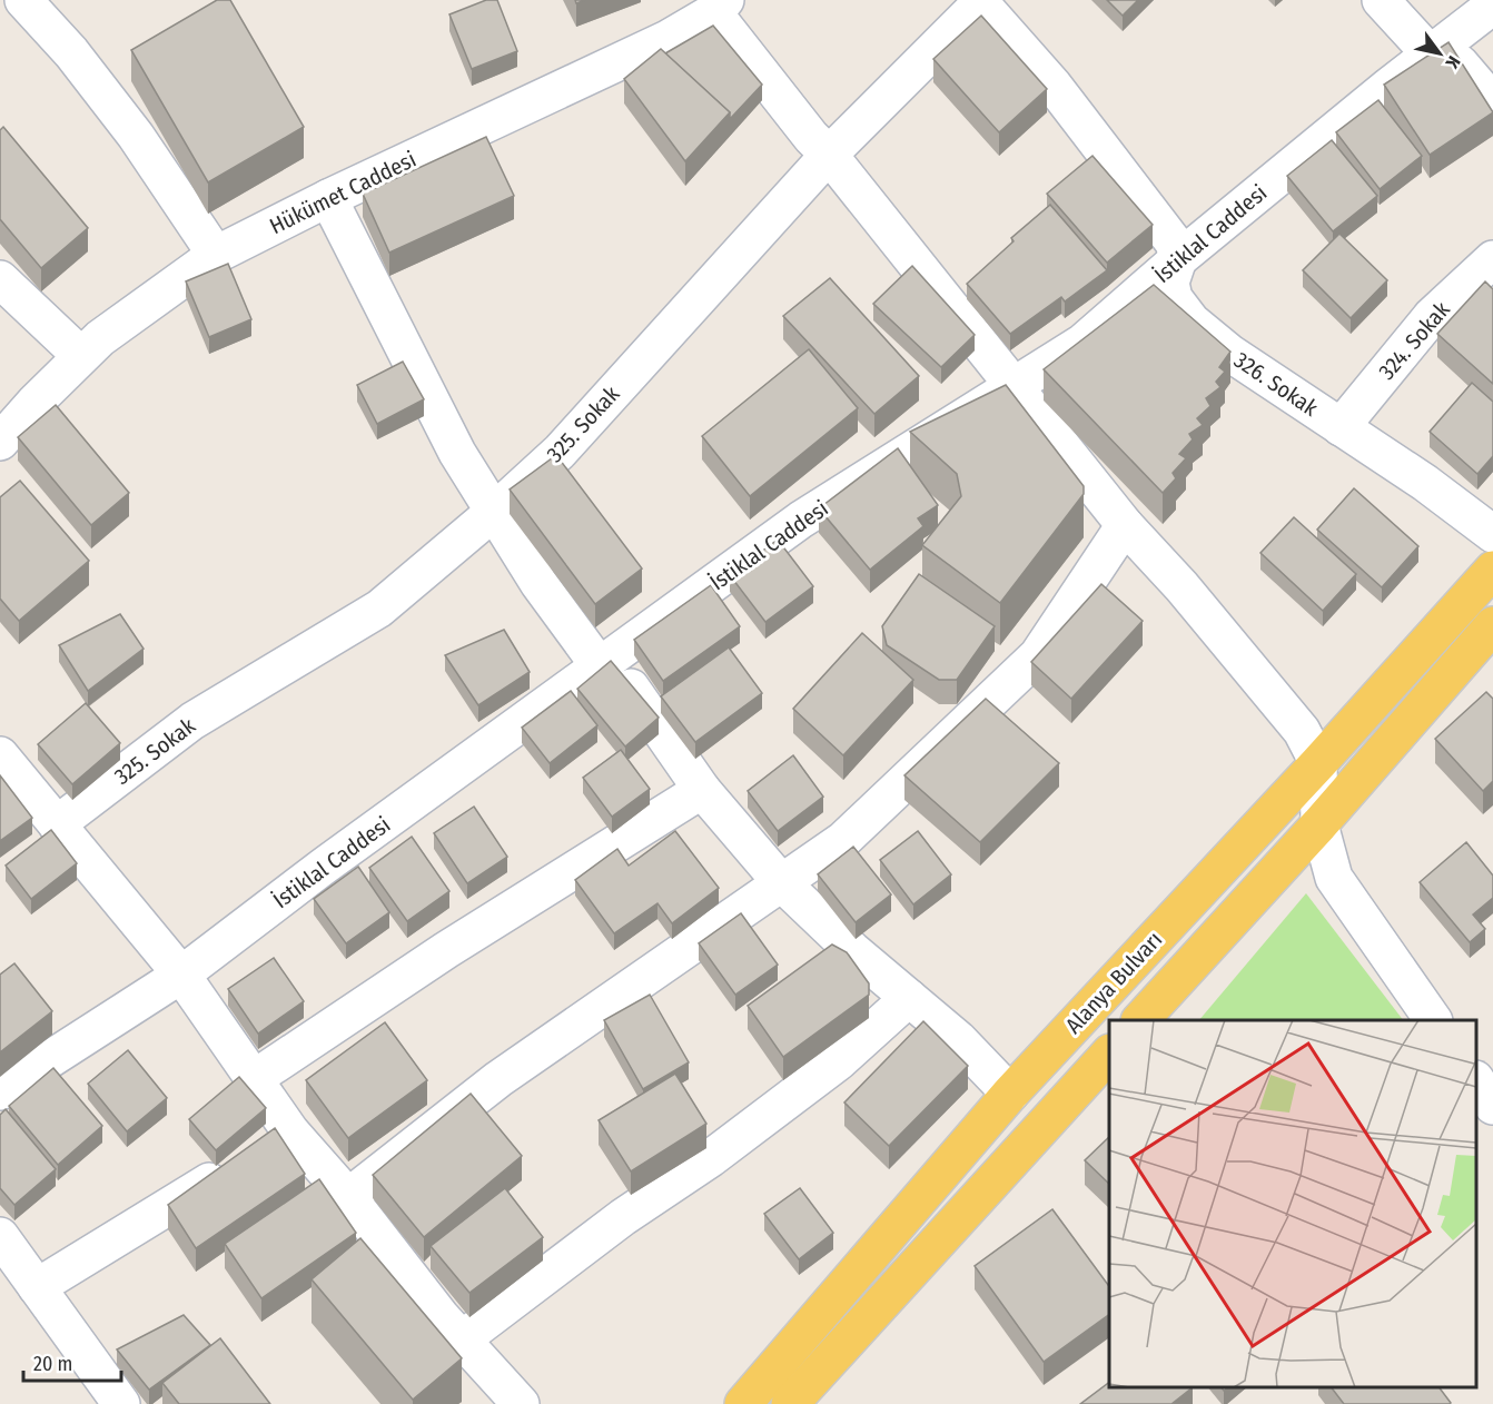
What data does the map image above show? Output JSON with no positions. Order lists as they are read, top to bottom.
{
  "streets": {
    "main road": ["Alanya Bulvarı"],
    "street": [
      "Hükümet Caddesi",
      "İstiklal Caddesi",
      "324. Sokak",
      "326. Sokak",
      "325. Sokak"
    ]
  },
  "crossings": [
    ["İstiklal Caddesi", "326. Sokak"],
    ["324. Sokak", "326. Sokak"]
  ],
  "scale_bar": "20 m",
  "north": "bottom right"
}
